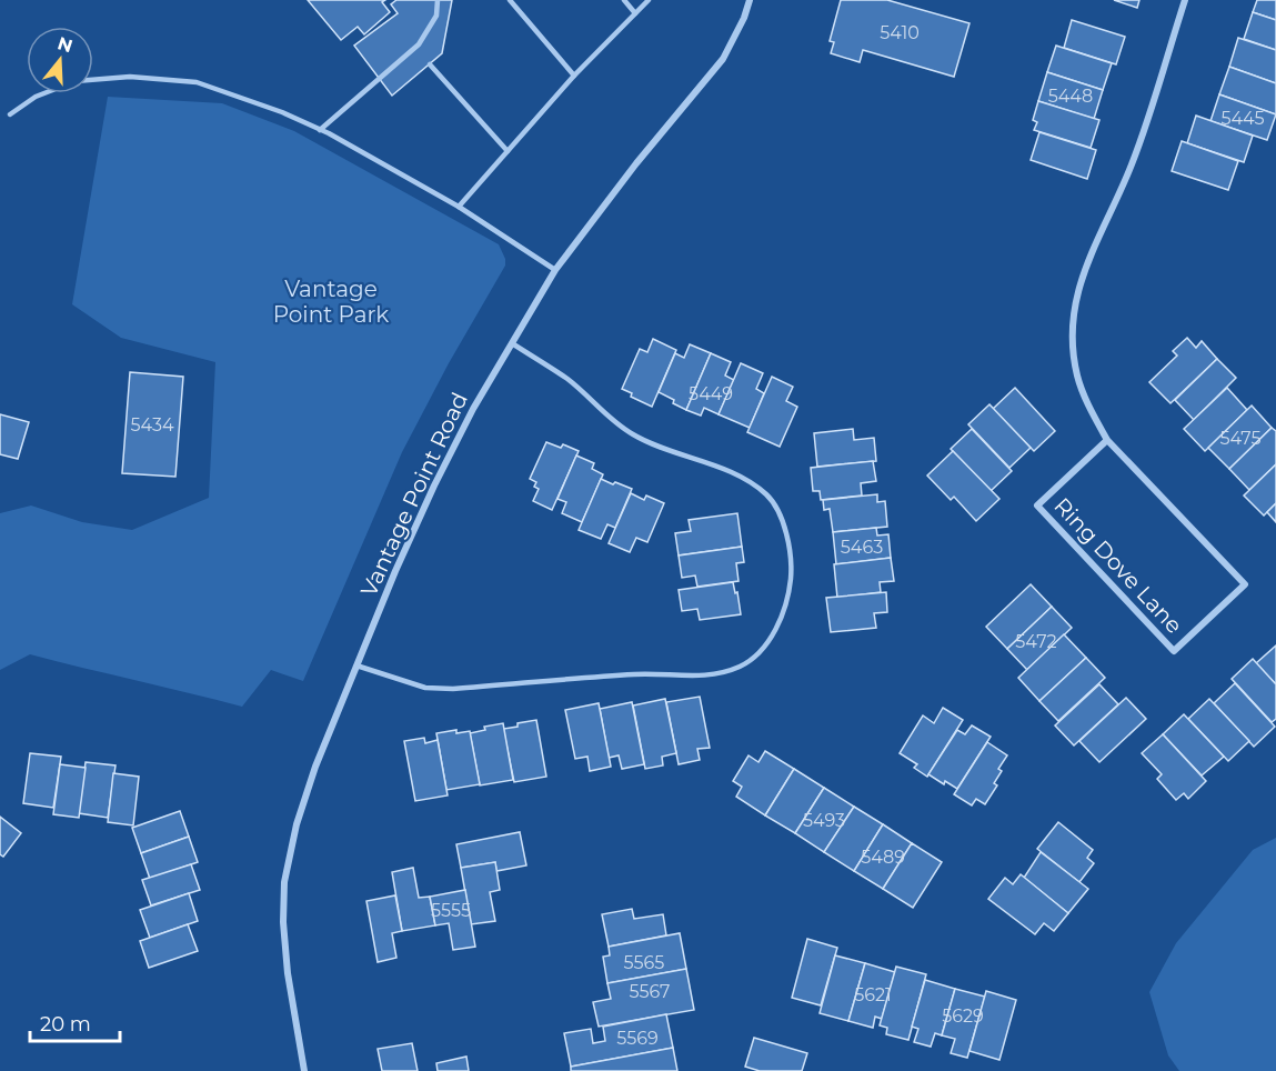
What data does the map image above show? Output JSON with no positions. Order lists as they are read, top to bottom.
{
  "streets": {
    "street": ["Vantage Point Road", "Ring Dove Lane"]
  },
  "parks": ["Vantage Point Park"],
  "house_numbers": [
    "5410",
    "5448",
    "5445",
    "5449",
    "5434",
    "5475",
    "5463",
    "5472",
    "5493",
    "5489",
    "5555",
    "5565",
    "5567",
    "5621",
    "5629",
    "5569"
  ],
  "scale_bar": "20 m",
  "north": "top"
}
